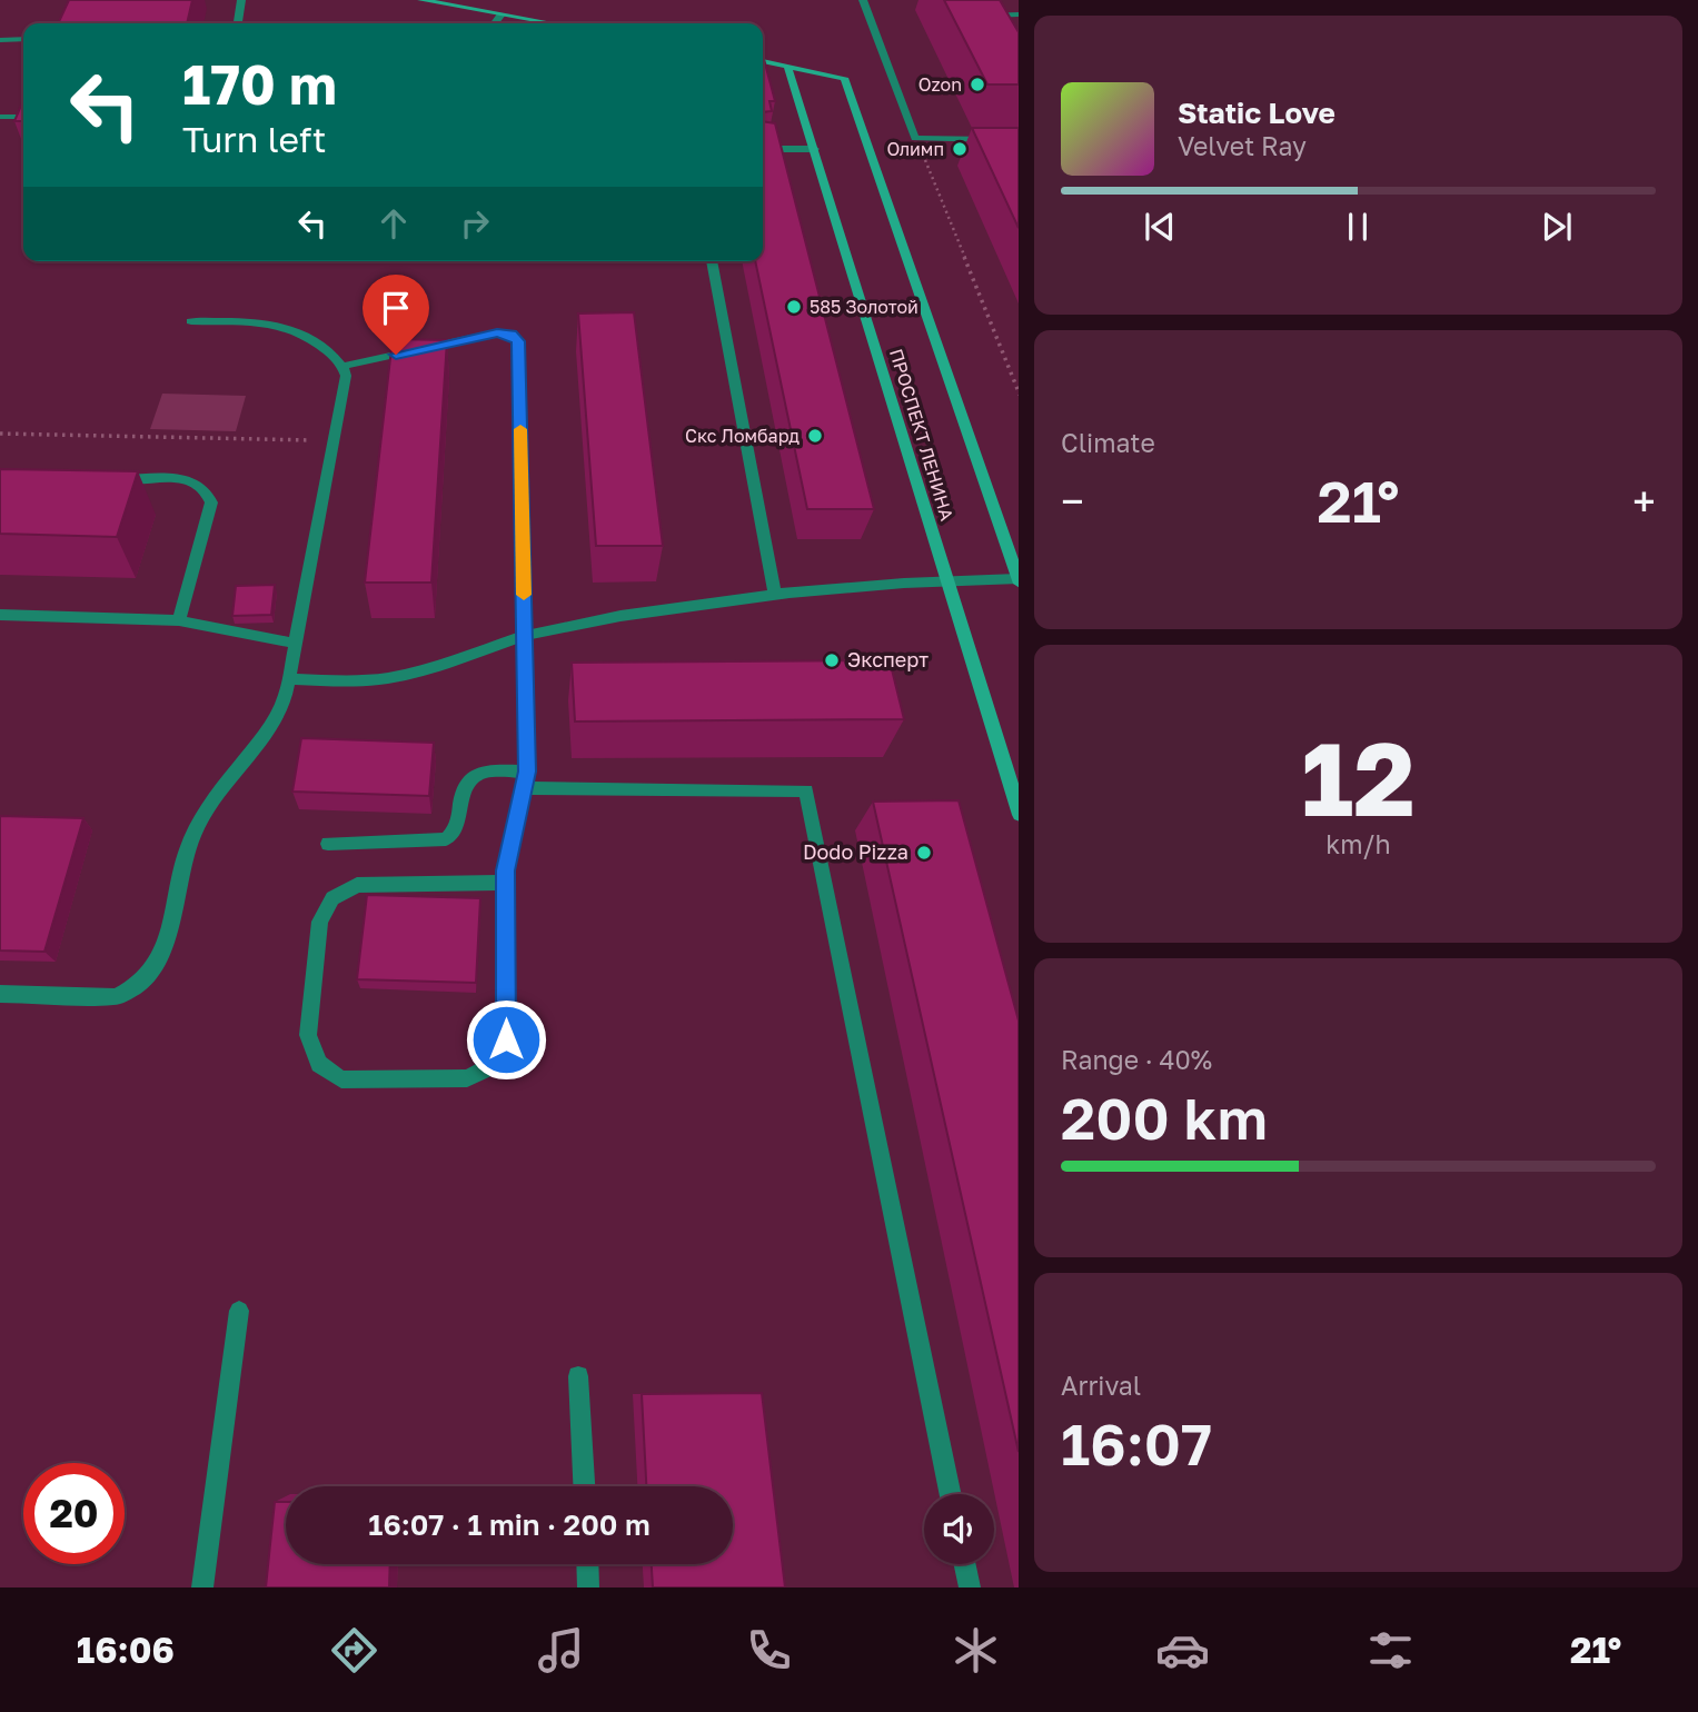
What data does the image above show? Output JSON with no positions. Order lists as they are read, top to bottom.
{
  "streets": {
    "street": ["ПРОСПЕКТ ЛЕНИНА"]
  },
  "places": [
    "Ozon",
    "Олимп",
    "585 Золотой",
    "Скс Ломбард",
    "Эксперт",
    "Dodo Pizza"
  ],
  "page": {
    "turn": ["170 m", "Turn left"],
    "song": ["Static Love", "Velvet Ray"],
    "tile": [
      "Climate",
      ["12", "km/h"],
      ["Range · 40%", "200 km"],
      ["Arrival", "16:07"]
    ],
    "heat": ["−", "21°", "+"],
    "limit": "20",
    "trip": "16:07 · 1 min · 200 m",
    "tabs": ["16:06", "21°"]
  }
}
